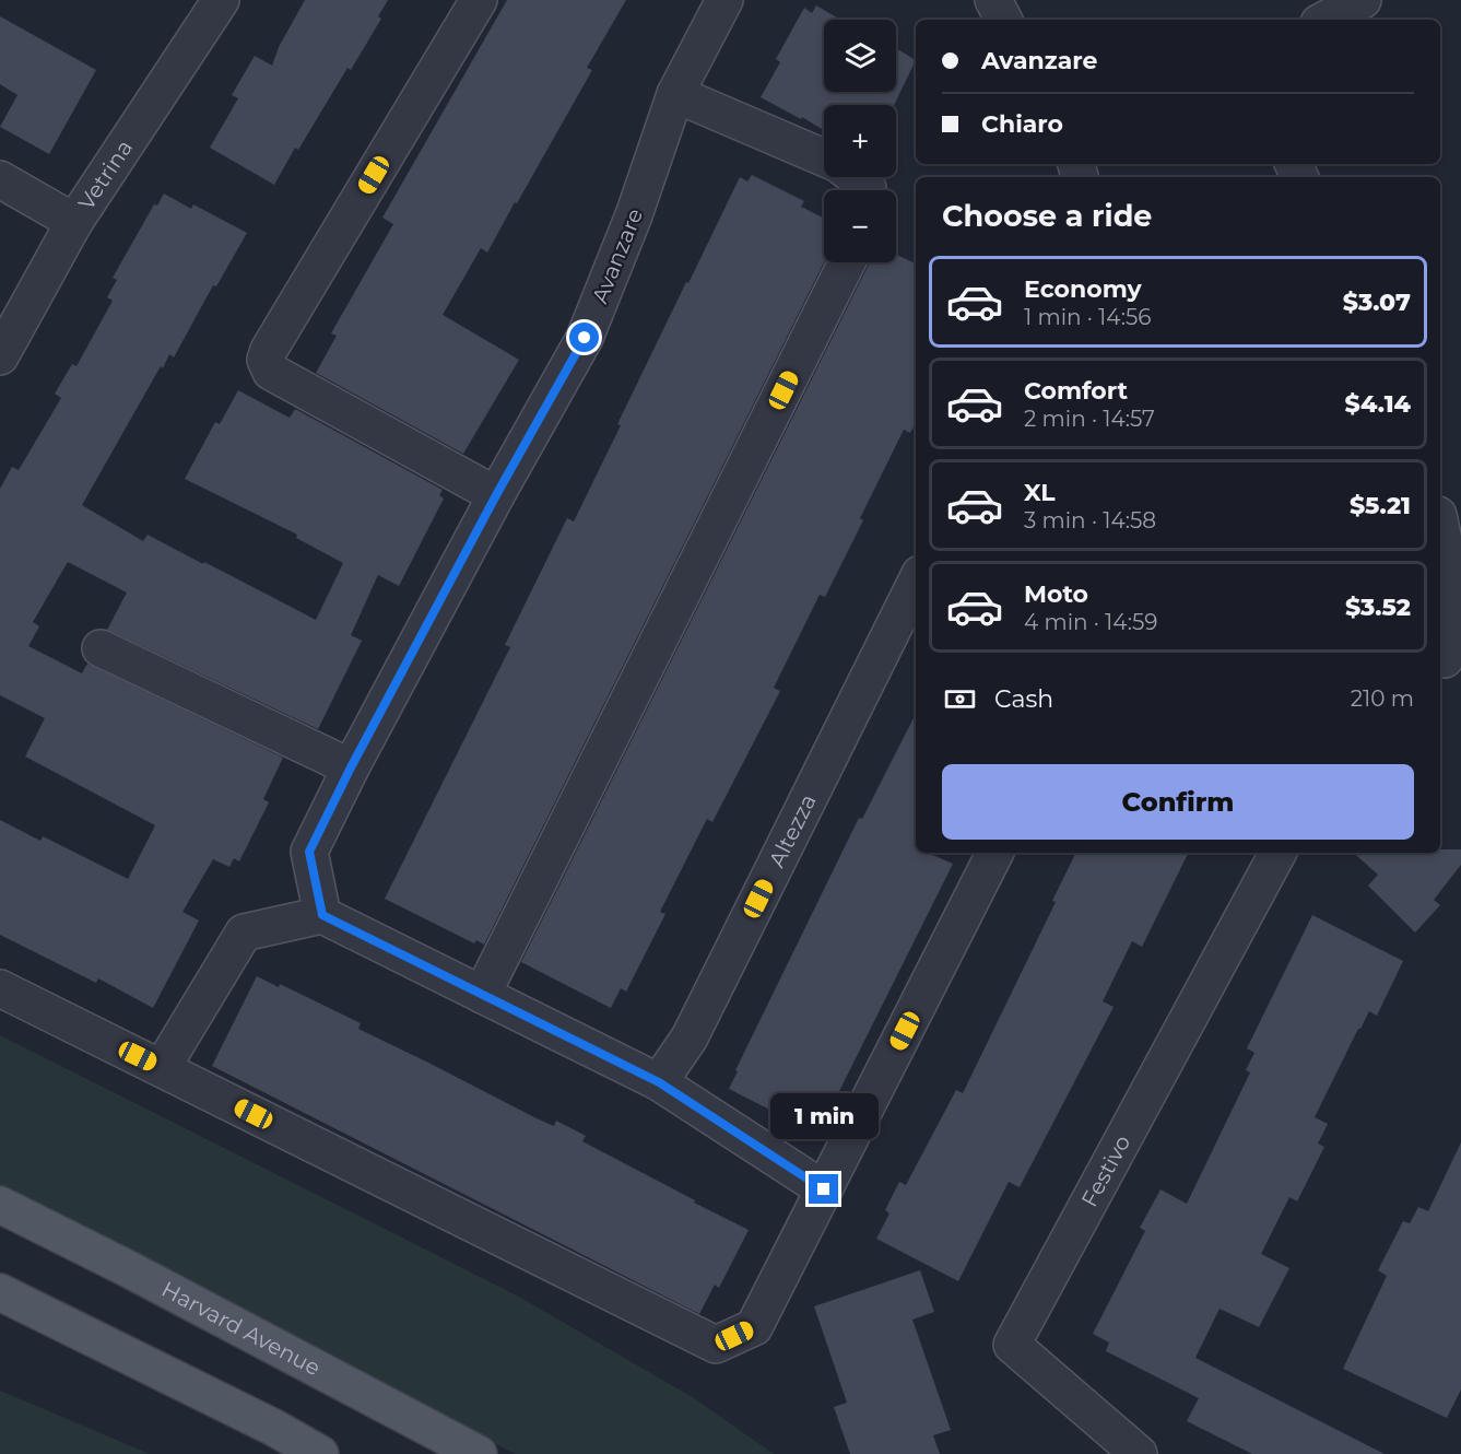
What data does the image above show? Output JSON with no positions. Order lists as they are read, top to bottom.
{
  "streets": {
    "main road": ["Harvard Avenue"],
    "street": [
      "Vetrina",
      "Avanzare",
      "Altezza",
      "Festivo"
    ]
  },
  "page": {
    "map_buttons": ["+", "−"],
    "banner": ["Avanzare", "Chiaro"],
    "heading": "Choose a ride",
    "list": [
      {
        "name": "Economy",
        "note": "1 min · 14:56",
        "value": "$3.07"
      },
      {
        "name": "Comfort",
        "note": "2 min · 14:57",
        "value": "$4.14"
      },
      {
        "name": "XL",
        "note": "3 min · 14:58",
        "value": "$5.21"
      },
      {
        "name": "Moto",
        "note": "4 min · 14:59",
        "value": "$3.52"
      }
    ],
    "pay": ["Cash", "210 m"],
    "buttons": "Confirm",
    "bubble": "1 min"
  }
}
